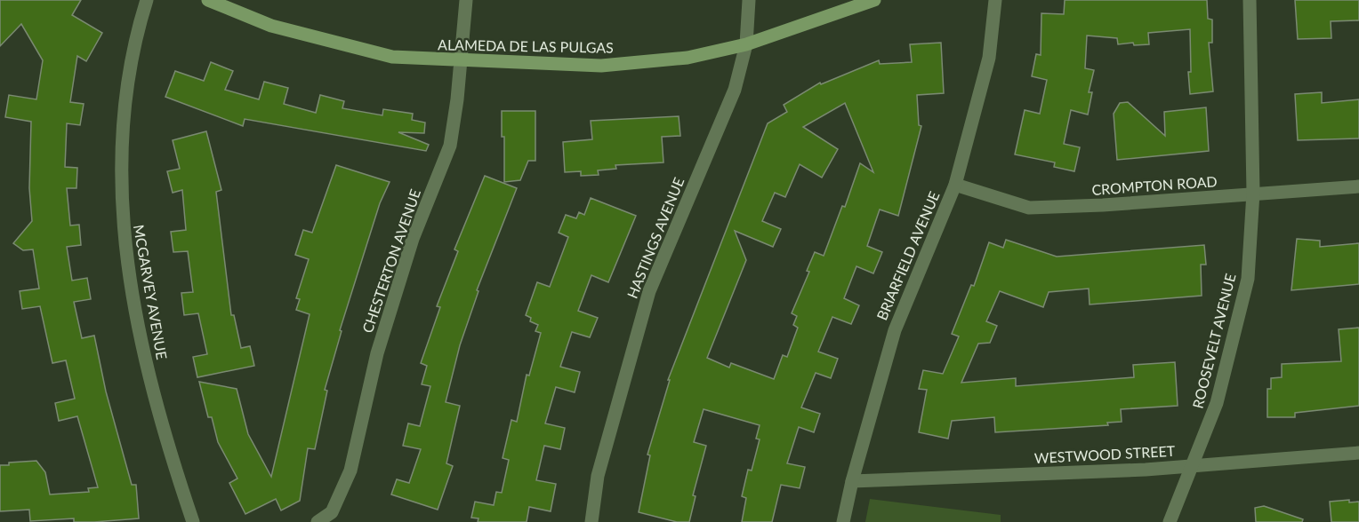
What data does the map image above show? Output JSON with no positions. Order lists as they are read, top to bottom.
{
  "streets": {
    "main road": ["ALAMEDA DE LAS PULGAS"],
    "street": [
      "CROMPTON ROAD",
      "HASTINGS AVENUE",
      "BRIARFIELD AVENUE",
      "CHESTERTON AVENUE",
      "MCGARVEY AVENUE",
      "ROOSEVELT AVENUE",
      "WESTWOOD STREET"
    ]
  },
  "crossings": [
    ["ALAMEDA DE LAS PULGAS", "HASTINGS AVENUE"],
    ["ALAMEDA DE LAS PULGAS", "CHESTERTON AVENUE"],
    ["CROMPTON ROAD", "BRIARFIELD AVENUE"],
    ["CROMPTON ROAD", "ROOSEVELT AVENUE"],
    ["BRIARFIELD AVENUE", "WESTWOOD STREET"],
    ["ROOSEVELT AVENUE", "WESTWOOD STREET"]
  ]
}
